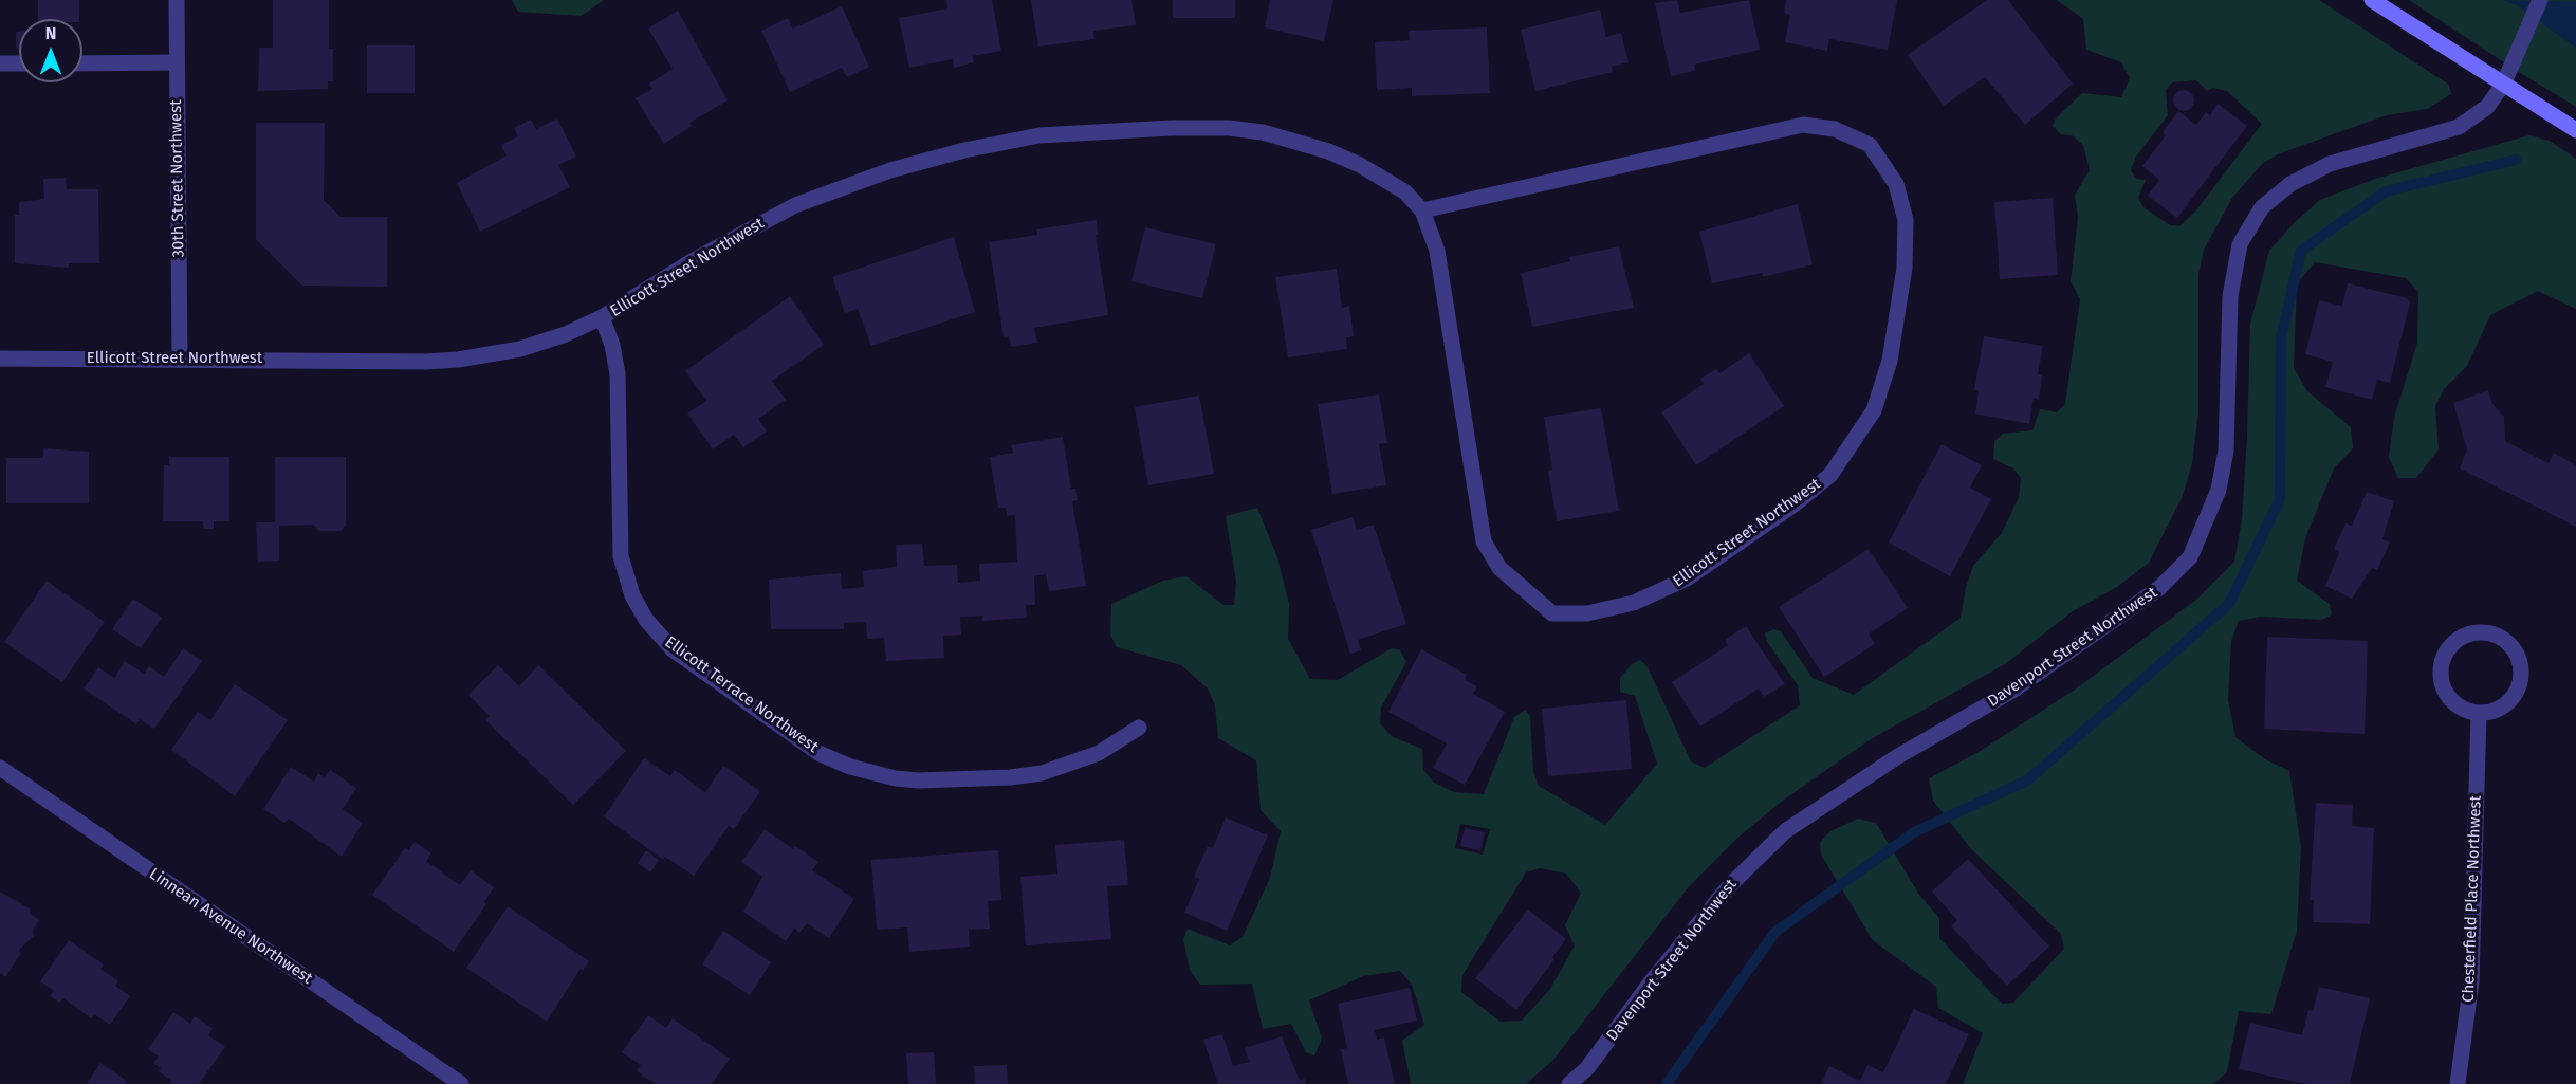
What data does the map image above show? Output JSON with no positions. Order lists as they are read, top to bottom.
{
  "streets": {
    "street": [
      "30th Street Northwest",
      "Ellicott Street Northwest",
      "Davenport Street Northwest",
      "Ellicott Terrace Northwest",
      "Chesterfield Place Northwest",
      "Linnean Avenue Northwest"
    ]
  },
  "crossings": [
    ["30th Street Northwest", "Ellicott Street Northwest"],
    ["Ellicott Street Northwest", "Ellicott Terrace Northwest"]
  ],
  "north": "top"
}
